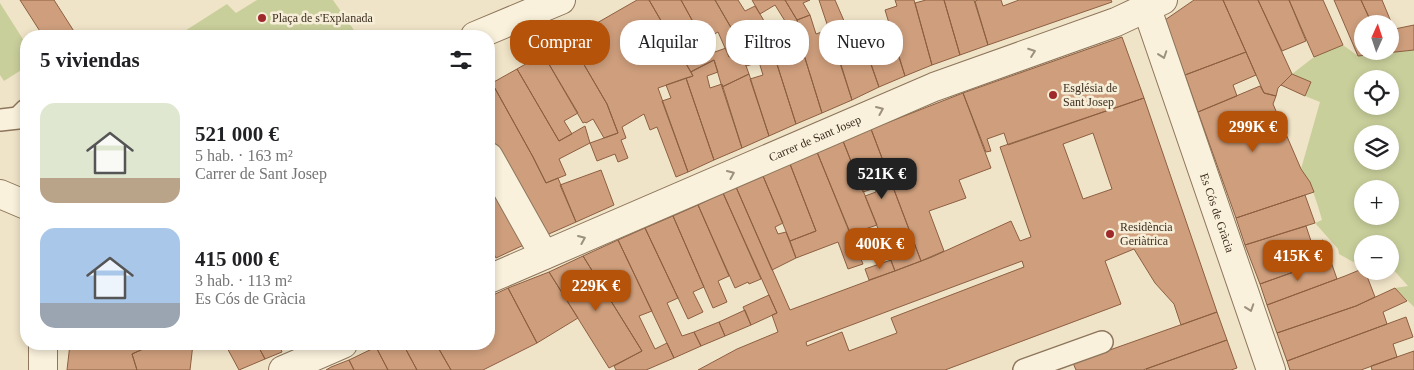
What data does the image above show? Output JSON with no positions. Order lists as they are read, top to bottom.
{
  "streets": {
    "street": ["Carrer de Sant Josep", "Es Cós de Gràcia"]
  },
  "crossings": [
    ["Carrer de Sant Josep", "Es Cós de Gràcia"]
  ],
  "one_way": ["Carrer de Sant Josep", "Es Cós de Gràcia"],
  "places": ["Plaça de s'Explanada", "Església de Sant Josep", "Residència Geriàtrica"],
  "north": "top",
  "page": {
    "map_buttons": ["+", "−"],
    "chip": [
      "Comprar",
      "Alquilar",
      "Filtros",
      "Nuevo"
    ],
    "heading": "5 viviendas",
    "list": [
      {
        "name": "521 000 €",
        "note": "5 hab. · 163 m² · Carrer de Sant Josep"
      },
      {
        "name": "415 000 €",
        "note": "3 hab. · 113 m² · Es Cós de Gràcia"
      }
    ],
    "price": [
      "299K €",
      "521K €",
      "400K €",
      "415K €",
      "229K €"
    ]
  }
}
